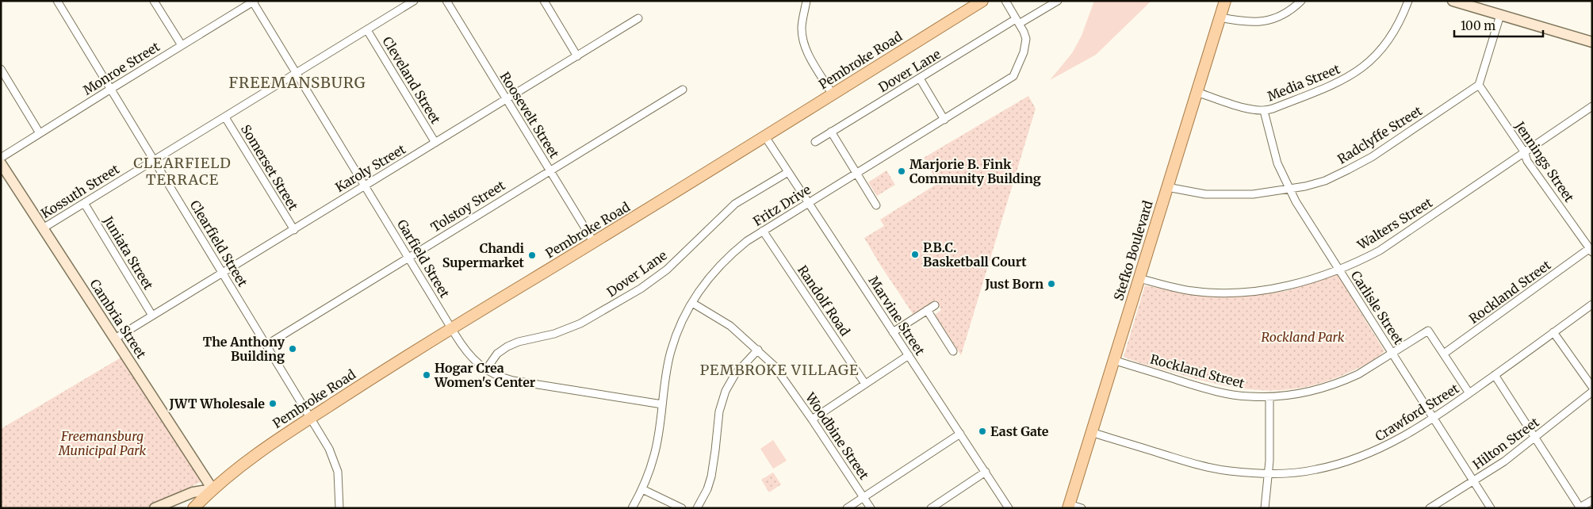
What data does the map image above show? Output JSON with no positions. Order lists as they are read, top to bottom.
{
  "streets": {
    "main road": ["Pembroke Road", "Stefko Boulevard"],
    "street": [
      "Monroe Street",
      "Dover Lane",
      "Cleveland Street",
      "Media Street",
      "Roosevelt Street",
      "Radclyffe Street",
      "Jennings Street",
      "Somerset Street",
      "Karoly Street",
      "Kossuth Street",
      "Fritz Drive",
      "Tolstoy Street",
      "Walters Street",
      "Clearfield Street",
      "Juniata Street",
      "Garfield Street",
      "Rockland Street",
      "Randolf Road",
      "Carlisle Street",
      "Marvine Street",
      "Cambria Street",
      "Crawford Street",
      "Woodbine Street",
      "Hilton Street"
    ]
  },
  "crossings": [
    ["Pembroke Road", "Roosevelt Street"],
    ["Pembroke Road", "Clearfield Street"],
    ["Pembroke Road", "Garfield Street"],
    ["Pembroke Road", "Marvine Street"],
    ["Pembroke Road", "Cambria Street"],
    ["Monroe Street", "Clearfield Street"],
    ["Monroe Street", "Garfield Street"],
    ["Dover Lane", "Fritz Drive"],
    ["Dover Lane", "Garfield Street"],
    ["Dover Lane", "Marvine Street"],
    ["Cleveland Street", "Karoly Street"],
    ["Cleveland Street", "Kossuth Street"],
    ["Media Street", "Stefko Boulevard"],
    ["Media Street", "Carlisle Street"],
    ["Roosevelt Street", "Karoly Street"],
    ["Roosevelt Street", "Tolstoy Street"],
    ["Radclyffe Street", "Jennings Street"],
    ["Radclyffe Street", "Stefko Boulevard"],
    ["Radclyffe Street", "Carlisle Street"],
    ["Jennings Street", "Walters Street"],
    ["Jennings Street", "Rockland Street"],
    ["Somerset Street", "Karoly Street"],
    ["Somerset Street", "Kossuth Street"],
    ["Karoly Street", "Clearfield Street"],
    ["Karoly Street", "Juniata Street"],
    ["Karoly Street", "Garfield Street"],
    ["Karoly Street", "Cambria Street"],
    ["Kossuth Street", "Clearfield Street"],
    ["Kossuth Street", "Juniata Street"],
    ["Kossuth Street", "Garfield Street"],
    ["Kossuth Street", "Cambria Street"],
    ["Fritz Drive", "Garfield Street"],
    ["Fritz Drive", "Randolf Road"],
    ["Fritz Drive", "Marvine Street"],
    ["Fritz Drive", "Woodbine Street"],
    ["Tolstoy Street", "Clearfield Street"],
    ["Tolstoy Street", "Garfield Street"],
    ["Walters Street", "Stefko Boulevard"],
    ["Walters Street", "Carlisle Street"],
    ["Stefko Boulevard", "Rockland Street"],
    ["Stefko Boulevard", "Crawford Street"],
    ["Rockland Street", "Carlisle Street"],
    ["Carlisle Street", "Crawford Street"],
    ["Carlisle Street", "Hilton Street"]
  ],
  "districts": ["FREEMANSBURG", "CLEARFIELD TERRACE", "PEMBROKE VILLAGE"],
  "parks": ["Rockland Park", "Freemansburg Municipal Park"],
  "places": [
    "Marjorie B. Fink Community Building",
    "P.B.C. Basketball Court",
    "Chandi Supermarket",
    "Just Born",
    "The Anthony Building",
    "Hogar Crea Women's Center",
    "JWT Wholesale",
    "East Gate"
  ],
  "scale_bar": "100 m"
}
